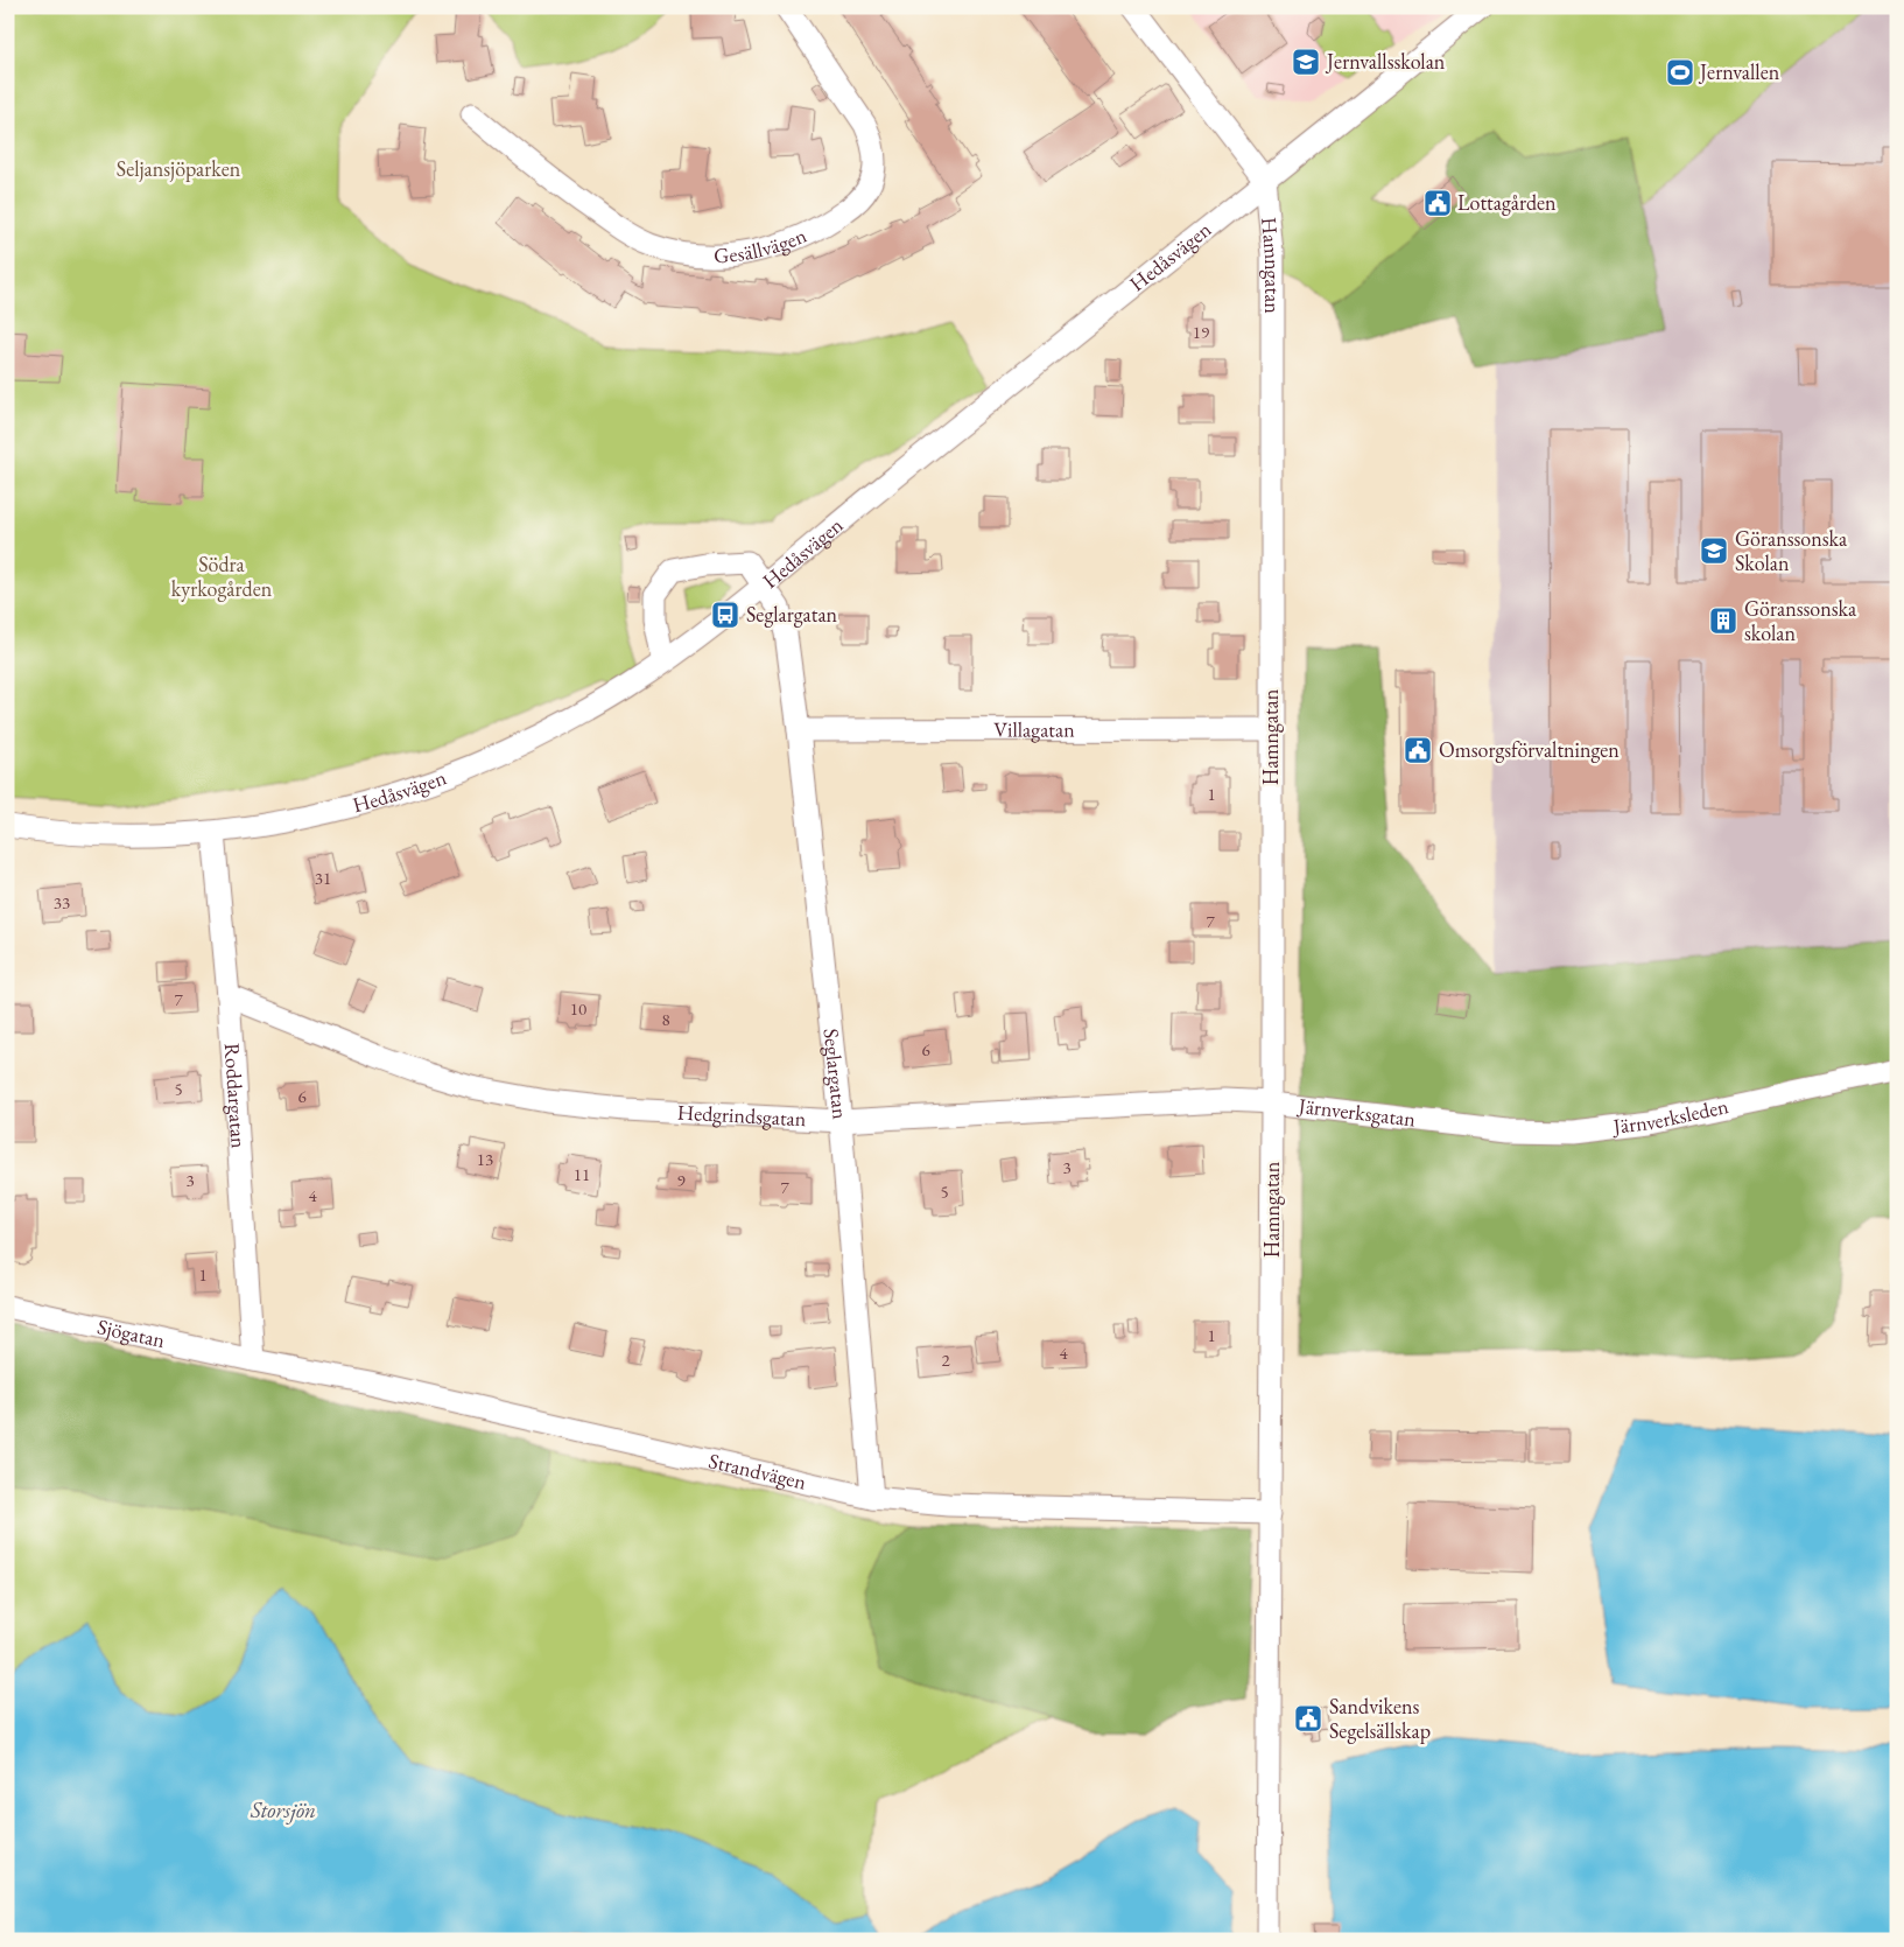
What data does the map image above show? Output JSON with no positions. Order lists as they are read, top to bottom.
{
  "streets": {
    "street": [
      "Gesällvägen",
      "Hedåsvägen",
      "Hamngatan",
      "Villagatan",
      "Seglargatan",
      "Roddargatan",
      "Järnverksgatan",
      "Järnverksleden",
      "Hedgrindsgatan",
      "Sjögatan",
      "Strandvägen"
    ]
  },
  "crossings": [
    ["Hedåsvägen", "Hamngatan"],
    ["Hedåsvägen", "Seglargatan"],
    ["Hedåsvägen", "Roddargatan"],
    ["Hamngatan", "Villagatan"],
    ["Hamngatan", "Järnverksgatan"],
    ["Hamngatan", "Hedgrindsgatan"],
    ["Hamngatan", "Strandvägen"],
    ["Villagatan", "Seglargatan"],
    ["Seglargatan", "Hedgrindsgatan"],
    ["Seglargatan", "Strandvägen"],
    ["Roddargatan", "Hedgrindsgatan"],
    ["Roddargatan", "Sjögatan"],
    ["Roddargatan", "Strandvägen"],
    ["Järnverksgatan", "Järnverksleden"],
    ["Järnverksgatan", "Hedgrindsgatan"],
    ["Sjögatan", "Strandvägen"]
  ],
  "water": ["Storsjön"],
  "parks": ["Seljansjöparken", "Södra kyrkogården"],
  "places": {
    "school or university": ["Jernvallsskolan", "Göranssonska Skolan"],
    "sports": ["Jernvallen"],
    "public building": ["Lottagården", "Omsorgsförvaltningen", "Sandvikens Segelsällskap"],
    "bus stop": ["Seglargatan"],
    "building": ["Göranssonska skolan"]
  },
  "house_numbers": [
    "19",
    "1",
    "31",
    "33",
    "7",
    "7",
    "10",
    "8",
    "6",
    "5",
    "6",
    "13",
    "3",
    "11",
    "3",
    "9",
    "7",
    "5",
    "4",
    "1",
    "1",
    "4",
    "2"
  ]
}
